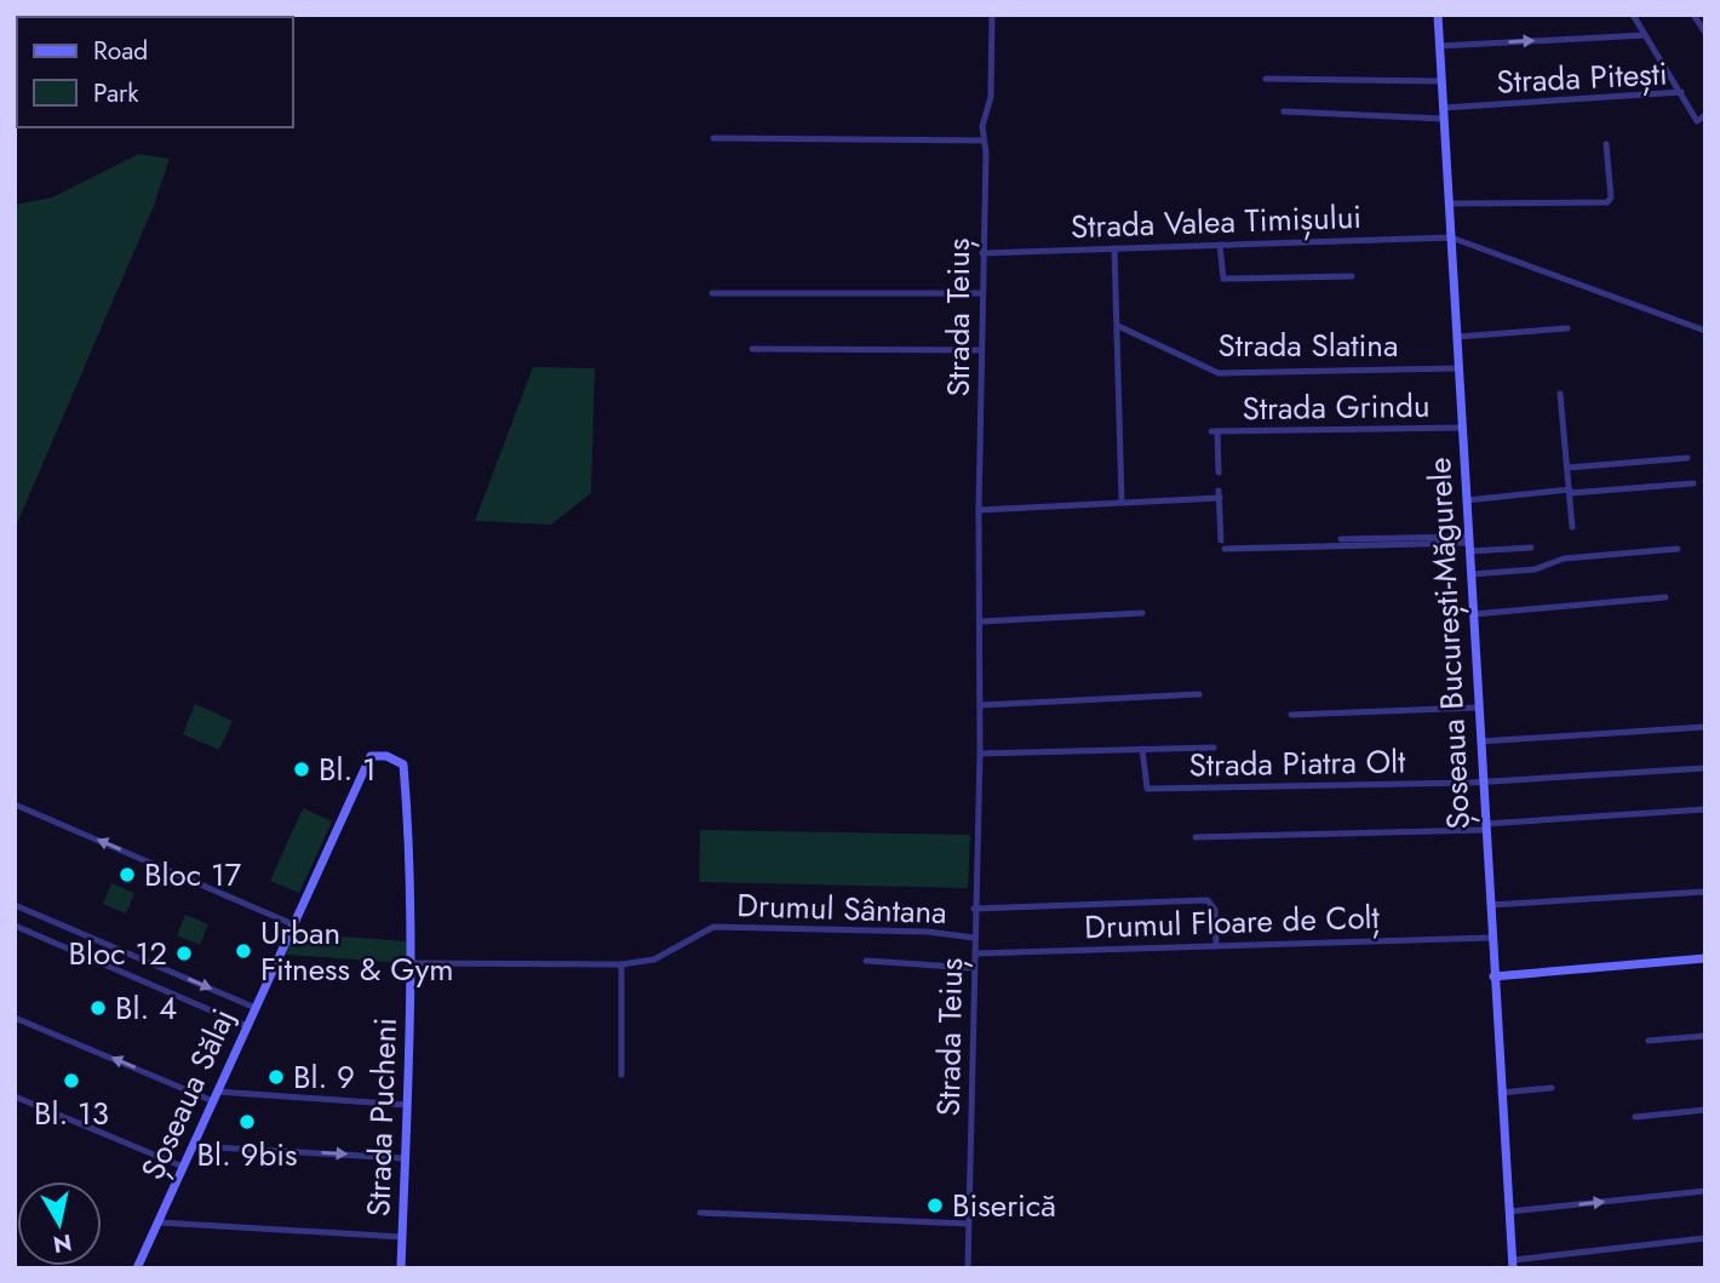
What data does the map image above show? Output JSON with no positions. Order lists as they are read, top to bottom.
{
  "streets": {
    "street": [
      "Strada Pitești",
      "Strada Valea Timișului",
      "Strada Teiuș",
      "Strada Slatina",
      "Strada Grindu",
      "Șoseaua București-Măgurele",
      "Strada Piatra Olt",
      "Drumul Sântana",
      "Drumul Floare de Colț",
      "Șoseaua Sălaj",
      "Strada Pucheni"
    ]
  },
  "crossings": [
    ["Strada Pitești", "Șoseaua București-Măgurele"],
    ["Strada Valea Timișului", "Strada Teiuș"],
    ["Strada Valea Timișului", "Șoseaua București-Măgurele"],
    ["Strada Teiuș", "Drumul Sântana"],
    ["Strada Teiuș", "Drumul Floare de Colț"],
    ["Strada Slatina", "Șoseaua București-Măgurele"],
    ["Strada Grindu", "Șoseaua București-Măgurele"],
    ["Șoseaua București-Măgurele", "Strada Piatra Olt"],
    ["Șoseaua București-Măgurele", "Drumul Floare de Colț"],
    ["Drumul Sântana", "Strada Pucheni"],
    ["Șoseaua Sălaj", "Strada Pucheni"]
  ],
  "places": [
    "Bl. 1",
    "Bloc 17",
    "Urban Fitness & Gym",
    "Bloc 12",
    "Bl. 4",
    "Bl. 9",
    "Bl. 13",
    "Bl. 9bis",
    "Biserică"
  ],
  "legend": ["Road", "Park"],
  "north": "bottom"
}
